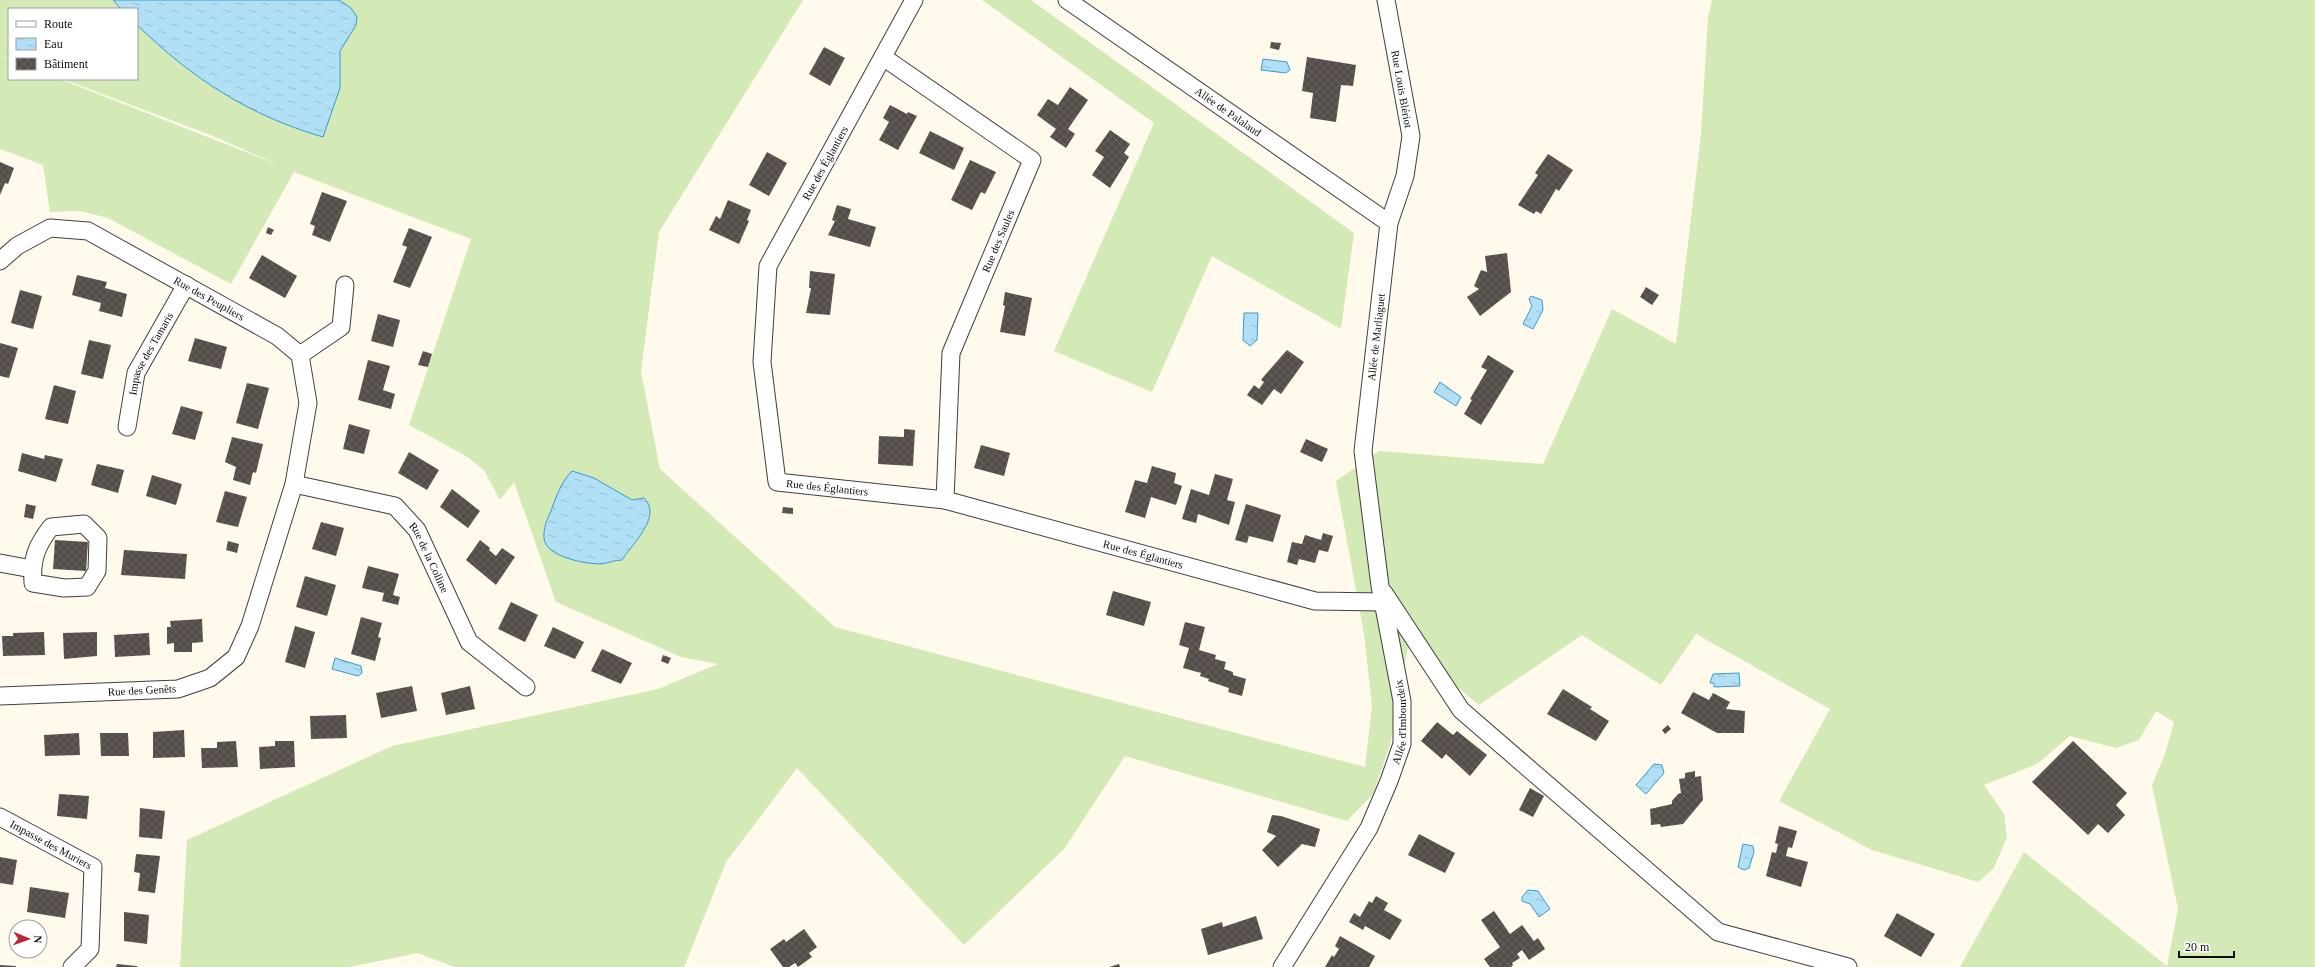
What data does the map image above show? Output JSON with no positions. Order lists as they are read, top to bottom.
{
  "streets": {
    "street": [
      "Rue Louis Blériot",
      "Allée de Palalaud",
      "Rue des Églantiers",
      "Rue des Saules",
      "Rue des Peupliers",
      "Allée de Marliaguet",
      "Impasse des Tamaris",
      "Rue de la Colline",
      "Rue des Genêts",
      "Allée d'Imbourdeix",
      "Impasse des Muriers"
    ]
  },
  "crossings": [
    ["Rue Louis Blériot", "Allée de Palalaud"],
    ["Rue Louis Blériot", "Allée de Marliaguet"],
    ["Allée de Palalaud", "Allée de Marliaguet"],
    ["Rue des Églantiers", "Rue des Saules"],
    ["Rue des Églantiers", "Allée d'Imbourdeix"],
    ["Rue des Peupliers", "Impasse des Tamaris"],
    ["Allée de Marliaguet", "Allée d'Imbourdeix"],
    ["Rue de la Colline", "Rue des Genêts"]
  ],
  "legend": ["Route", "Eau", "Bâtiment"],
  "scale_bar": "20 m",
  "north": "right"
}
